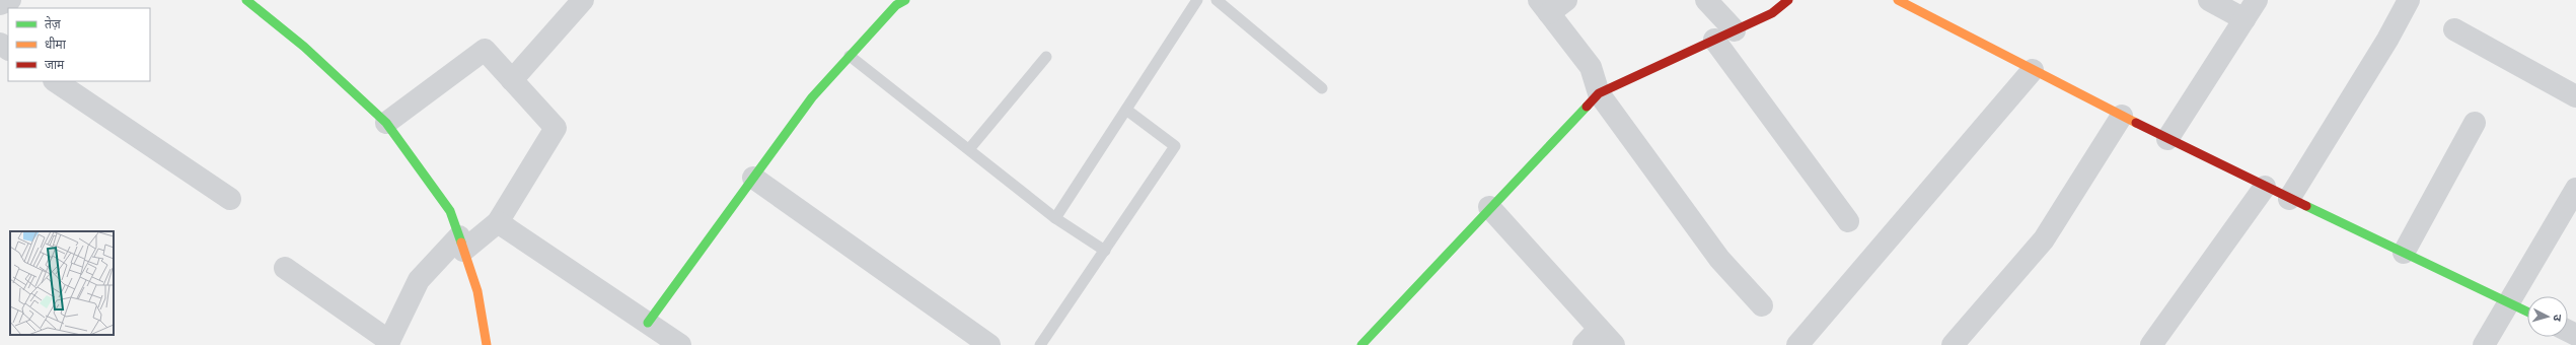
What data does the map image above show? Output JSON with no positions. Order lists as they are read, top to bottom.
{
  "legend": ["तेज़", "धीमा", "जाम"],
  "north": "right"
}
